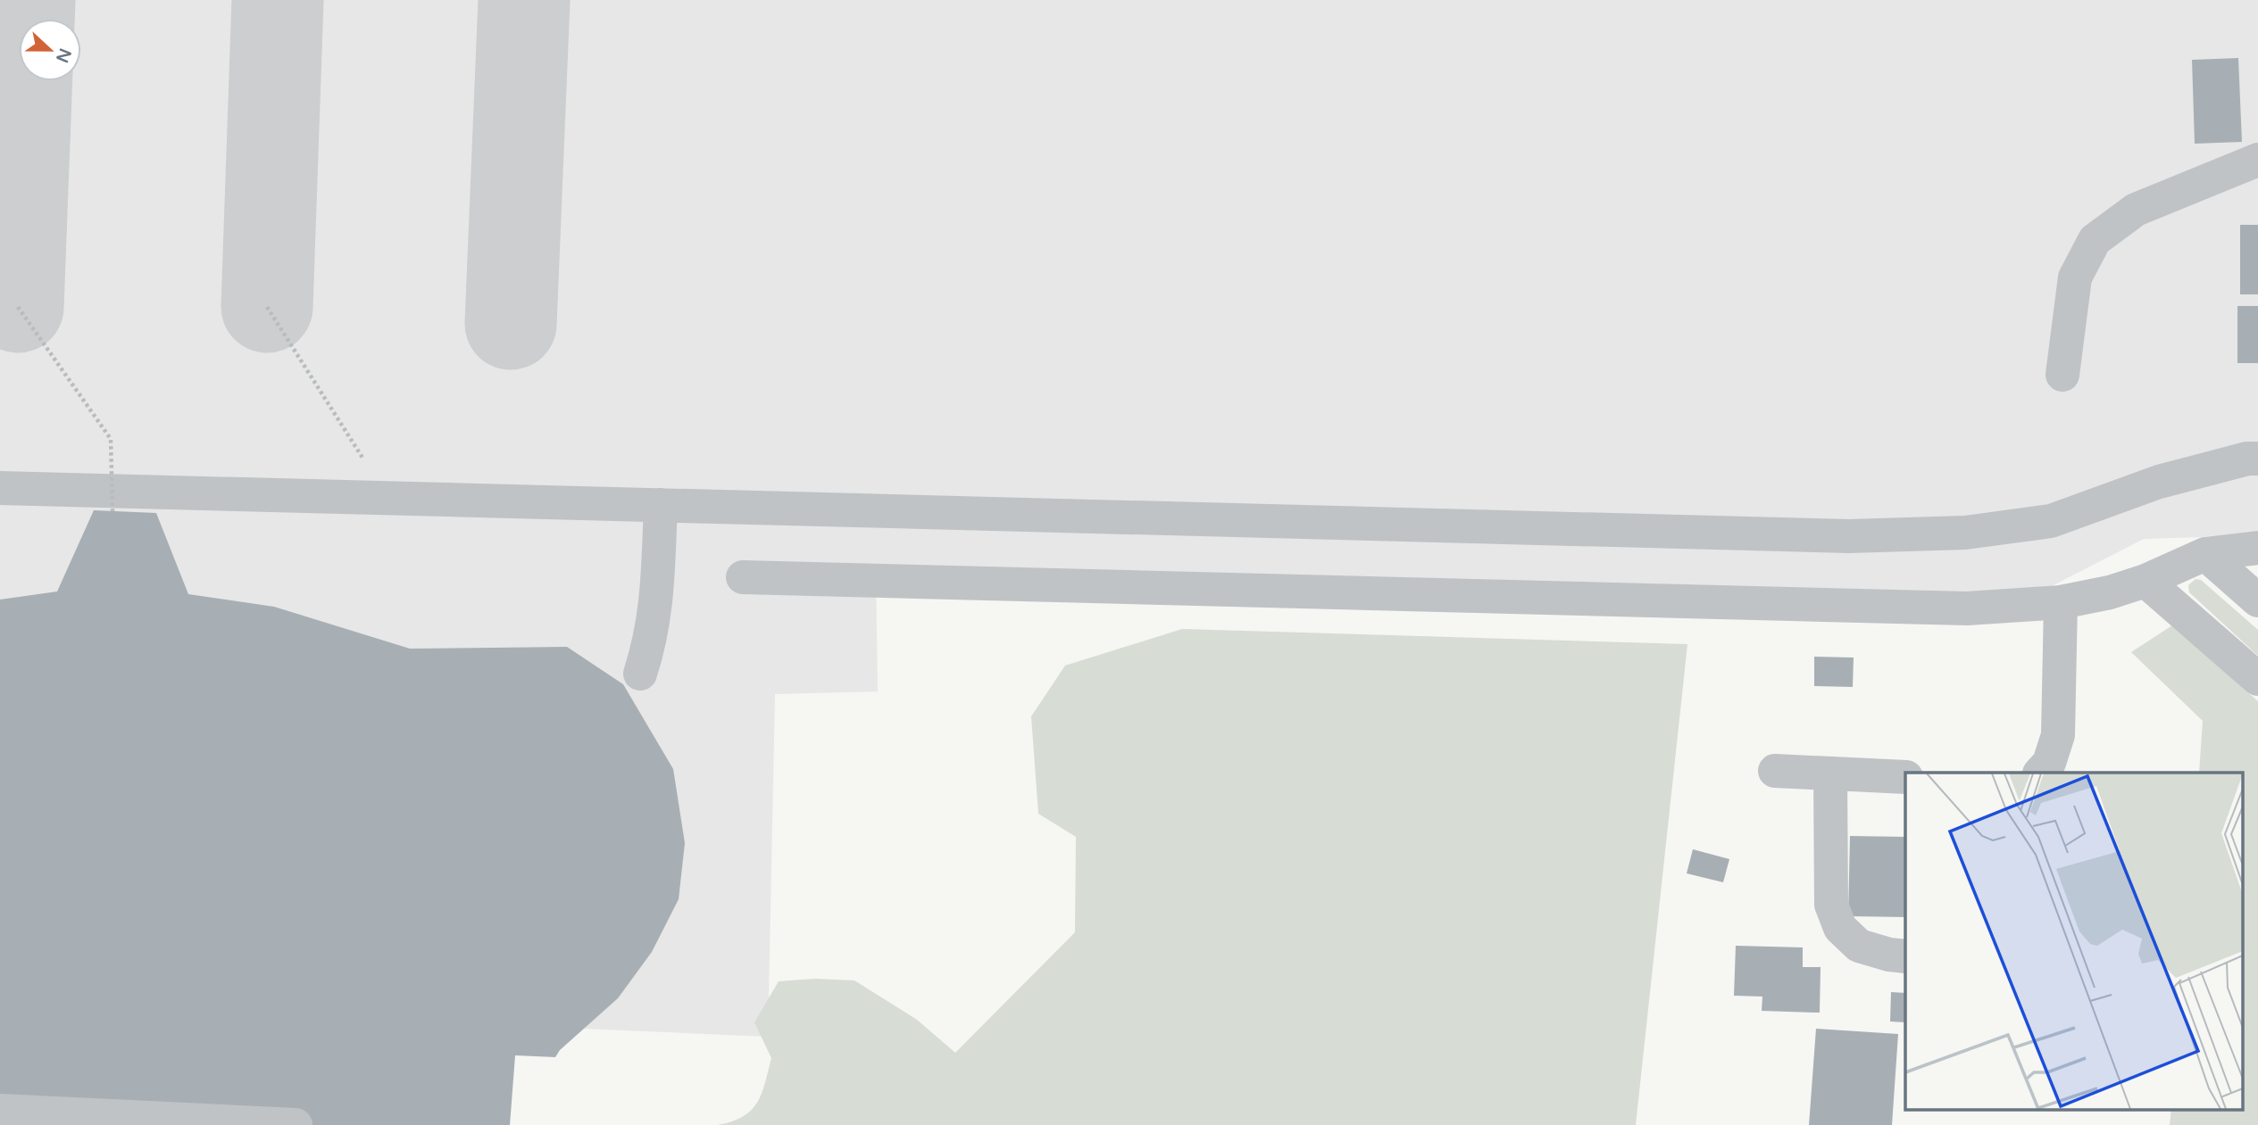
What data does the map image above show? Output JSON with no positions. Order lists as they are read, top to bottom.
{
  "north": "right"
}
